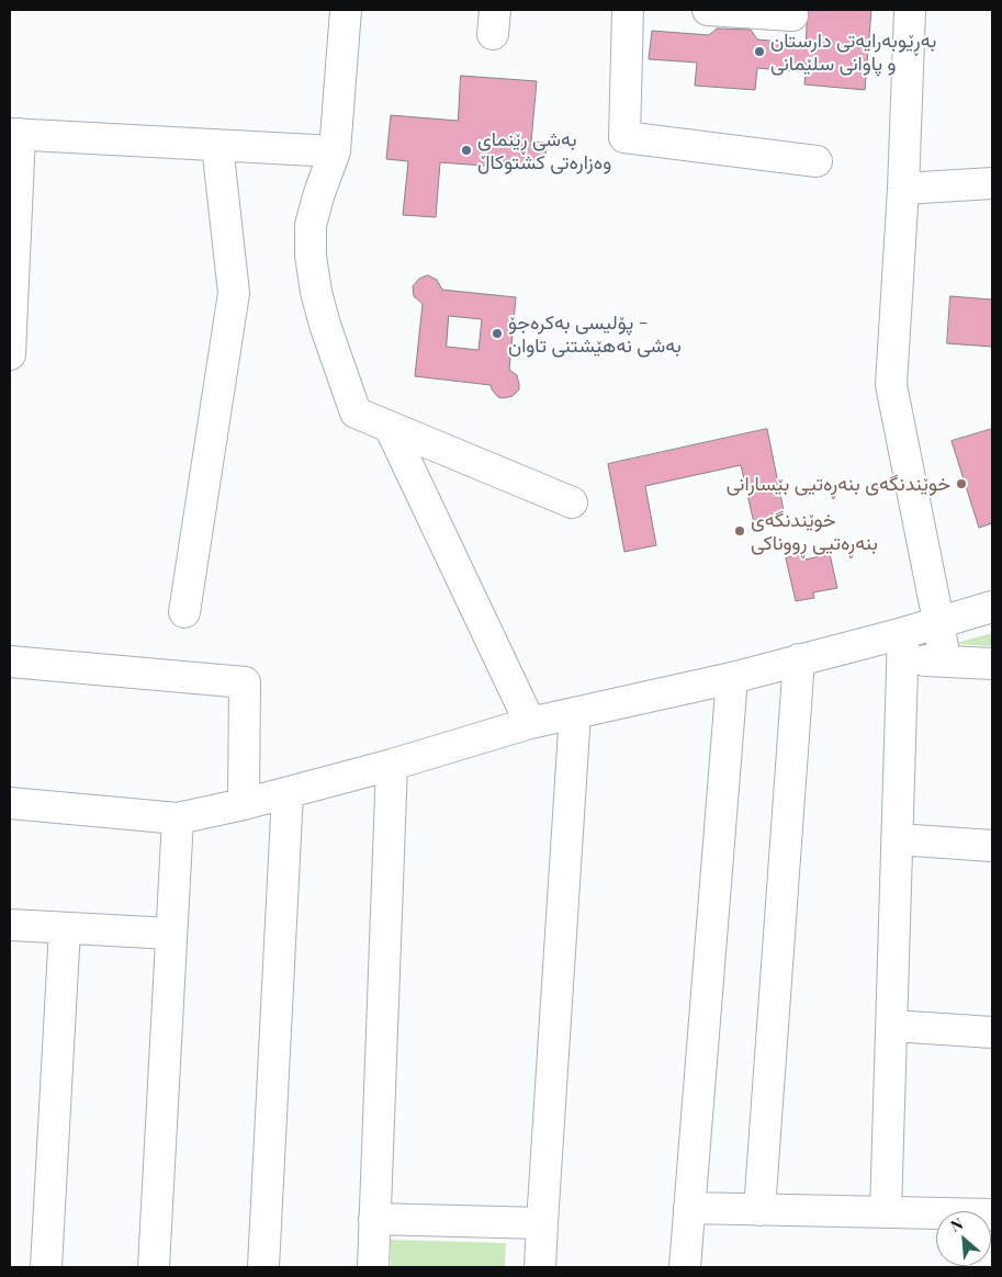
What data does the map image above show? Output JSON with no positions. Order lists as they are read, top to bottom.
{
  "places": [
    "بەڕێوبەرایەتی دارستان و پاوانی سلێمانی",
    "بەشی ڕێنمای وەزارەتی کشتوکاڵ",
    "پۆلیسی بەکرەجۆ - بەشی نەهێشتنی تاوان",
    "خوێندنگەی بنەڕەتیی بێسارانی",
    "خوێندنگەی بنەڕەتیی ڕووناکی"
  ],
  "north": "top left"
}
